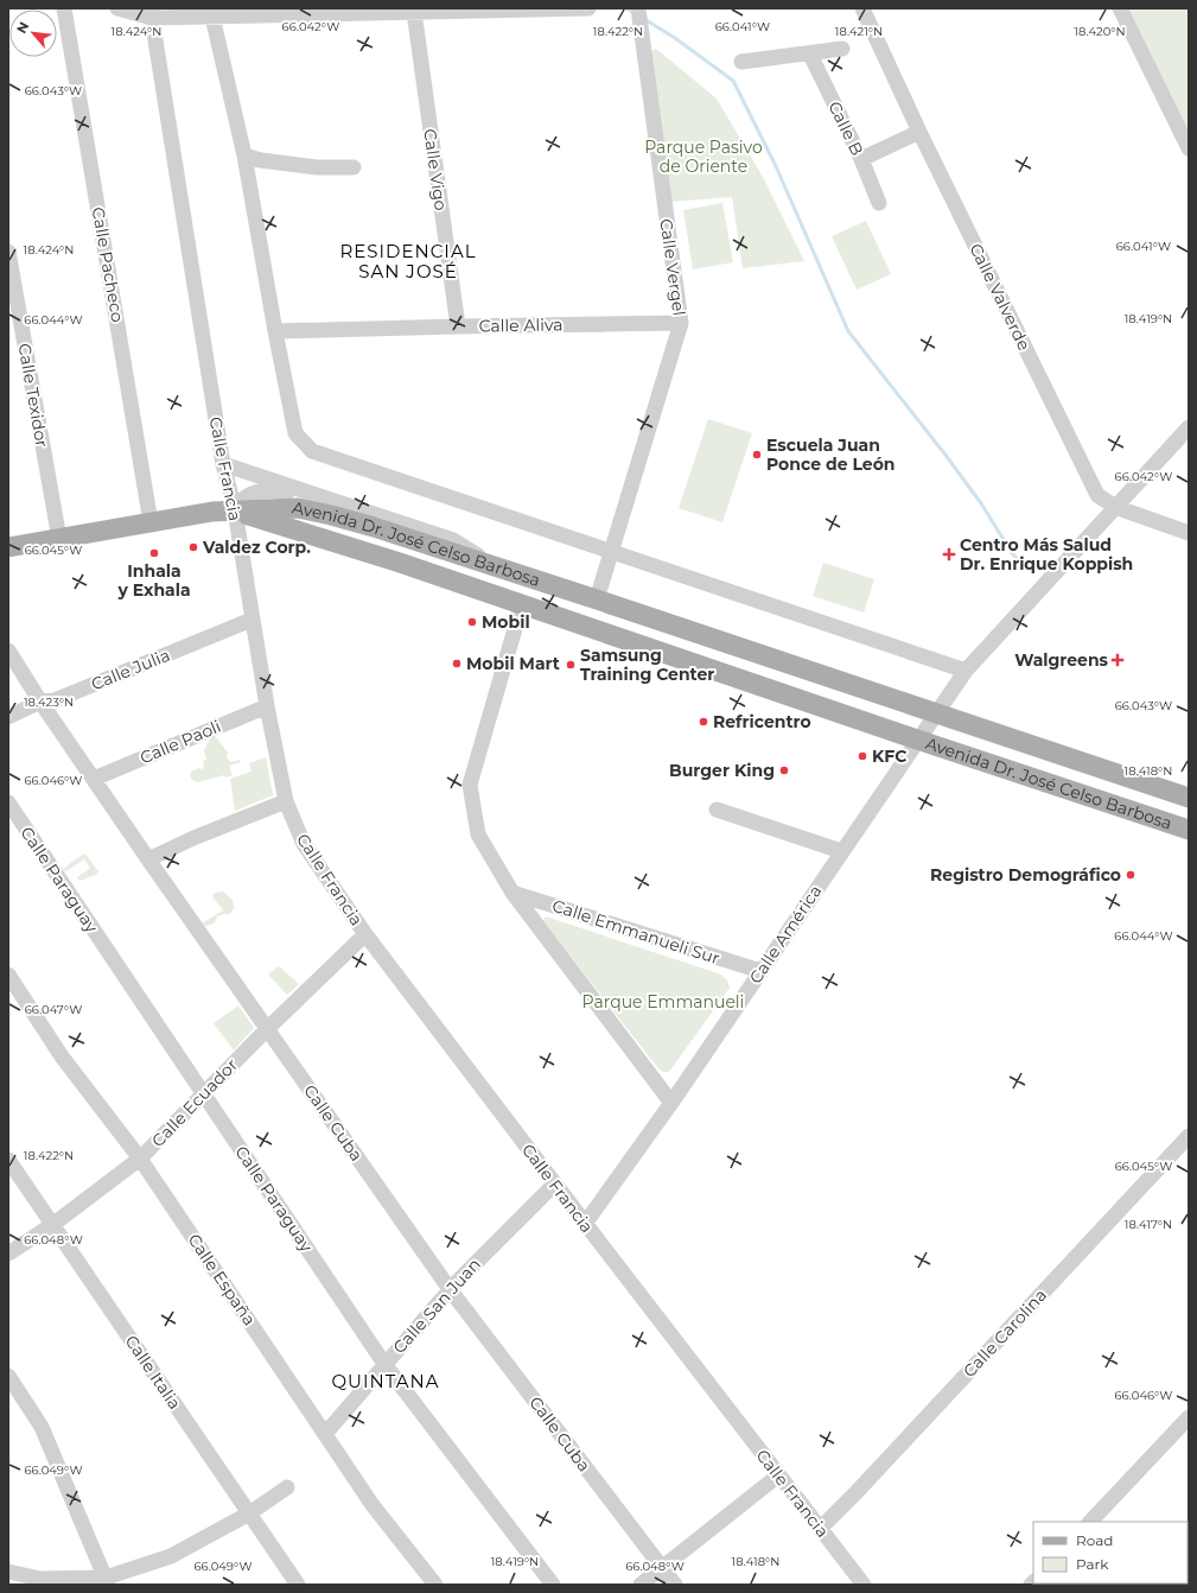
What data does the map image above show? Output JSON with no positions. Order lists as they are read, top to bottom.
{
  "streets": {
    "main road": ["Avenida Dr. José Celso Barbosa"],
    "street": [
      "Calle B",
      "Calle Vigo",
      "Calle Pacheco",
      "Calle Vergel",
      "Calle Valverde",
      "Calle Aliva",
      "Calle Texidor",
      "Calle Francia",
      "Calle Julia",
      "Calle Paoli",
      "Calle Paraguay",
      "Calle Emmanueli Sur",
      "Calle América",
      "Calle Ecuador",
      "Calle Cuba",
      "Calle España",
      "Calle San Juan",
      "Calle Carolina",
      "Calle Italia"
    ]
  },
  "crossings": [
    ["Calle Vigo", "Calle Aliva"],
    ["Calle Pacheco", "Avenida Dr. José Celso Barbosa"],
    ["Calle Vergel", "Calle Aliva"],
    ["Calle Vergel", "Avenida Dr. José Celso Barbosa"],
    ["Calle Valverde", "Calle América"],
    ["Calle Texidor", "Avenida Dr. José Celso Barbosa"],
    ["Calle Francia", "Avenida Dr. José Celso Barbosa"],
    ["Calle Francia", "Calle Julia"],
    ["Calle Francia", "Calle Paoli"],
    ["Calle Francia", "Calle América"],
    ["Calle Francia", "Calle Ecuador"],
    ["Calle Francia", "Calle San Juan"],
    ["Calle Francia", "Calle Carolina"],
    ["Avenida Dr. José Celso Barbosa", "Calle América"],
    ["Calle Julia", "Calle Cuba"],
    ["Calle Paoli", "Calle Cuba"],
    ["Calle Paraguay", "Calle Ecuador"],
    ["Calle Paraguay", "Calle San Juan"],
    ["Calle Emmanueli Sur", "Calle América"],
    ["Calle Ecuador", "Calle Cuba"],
    ["Calle Ecuador", "Calle España"],
    ["Calle Ecuador", "Calle Italia"],
    ["Calle Cuba", "Calle San Juan"],
    ["Calle España", "Calle San Juan"]
  ],
  "districts": ["RESIDENCIAL SAN JOSÉ", "QUINTANA"],
  "parks": ["Parque Pasivo de Oriente", "Parque Emmanueli"],
  "places": {
    "other": [
      "Escuela Juan Ponce de León",
      "Valdez Corp.",
      "Inhala y Exhala",
      "Mobil",
      "Mobil Mart",
      "Samsung Training Center",
      "Refricentro",
      "KFC",
      "Burger King",
      "Registro Demográfico"
    ],
    "health": ["Centro Más Salud Dr. Enrique Koppish", "Walgreens"]
  },
  "legend": ["Road", "Park"],
  "north": "top left",
  "coordinates": [
    "66.042°W",
    "66.041°W",
    "18.422°N",
    "18.424°N",
    "18.421°N",
    "18.420°N",
    "66.043°W",
    "18.419°N",
    "66.044°W",
    "66.045°W",
    "18.423°N",
    "18.418°N",
    "66.046°W",
    "66.047°W",
    "18.417°N",
    "66.048°W",
    "66.049°W"
  ]
}
